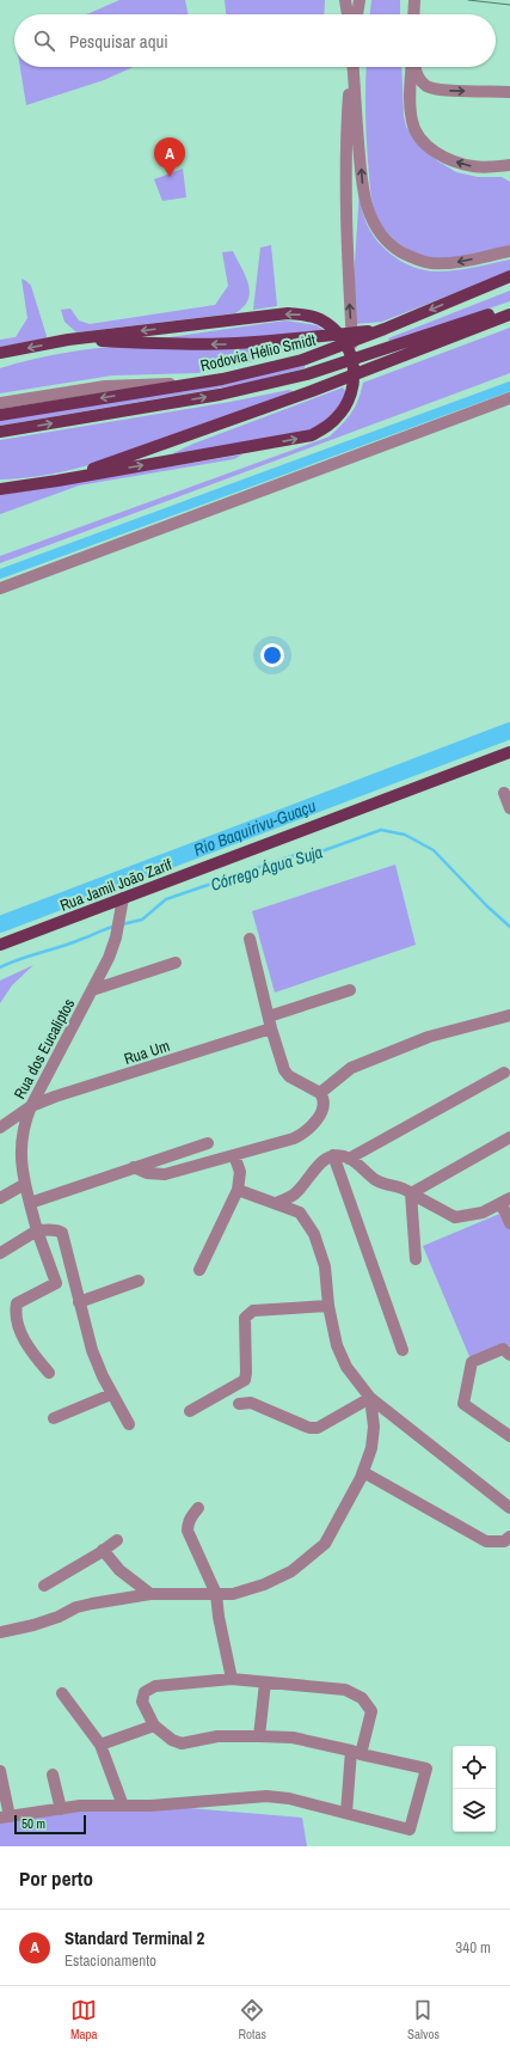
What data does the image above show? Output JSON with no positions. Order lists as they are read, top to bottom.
{
  "streets": {
    "main road": ["Rodovia Hélio Smidt", "Rua Jamil João Zarif"],
    "street": ["Rua dos Eucaliptos", "Rua Um"]
  },
  "crossings": [
    ["Rua Jamil João Zarif", "Rua dos Eucaliptos"],
    ["Rua dos Eucaliptos", "Rua Um"]
  ],
  "water": ["Rio Baquirivu-Guaçu", "Córrego Água Suja"],
  "scale_bar": "50 m",
  "page": {
    "search": "Pesquisar aqui",
    "pins": "A",
    "scale": "50 m",
    "heading": "Por perto",
    "list": [
      {
        "mark": "A",
        "name": "Standard Terminal 2",
        "note": "Estacionamento",
        "value": "340 m"
      }
    ],
    "nav": ["Mapa", "Rotas", "Salvos"]
  }
}
